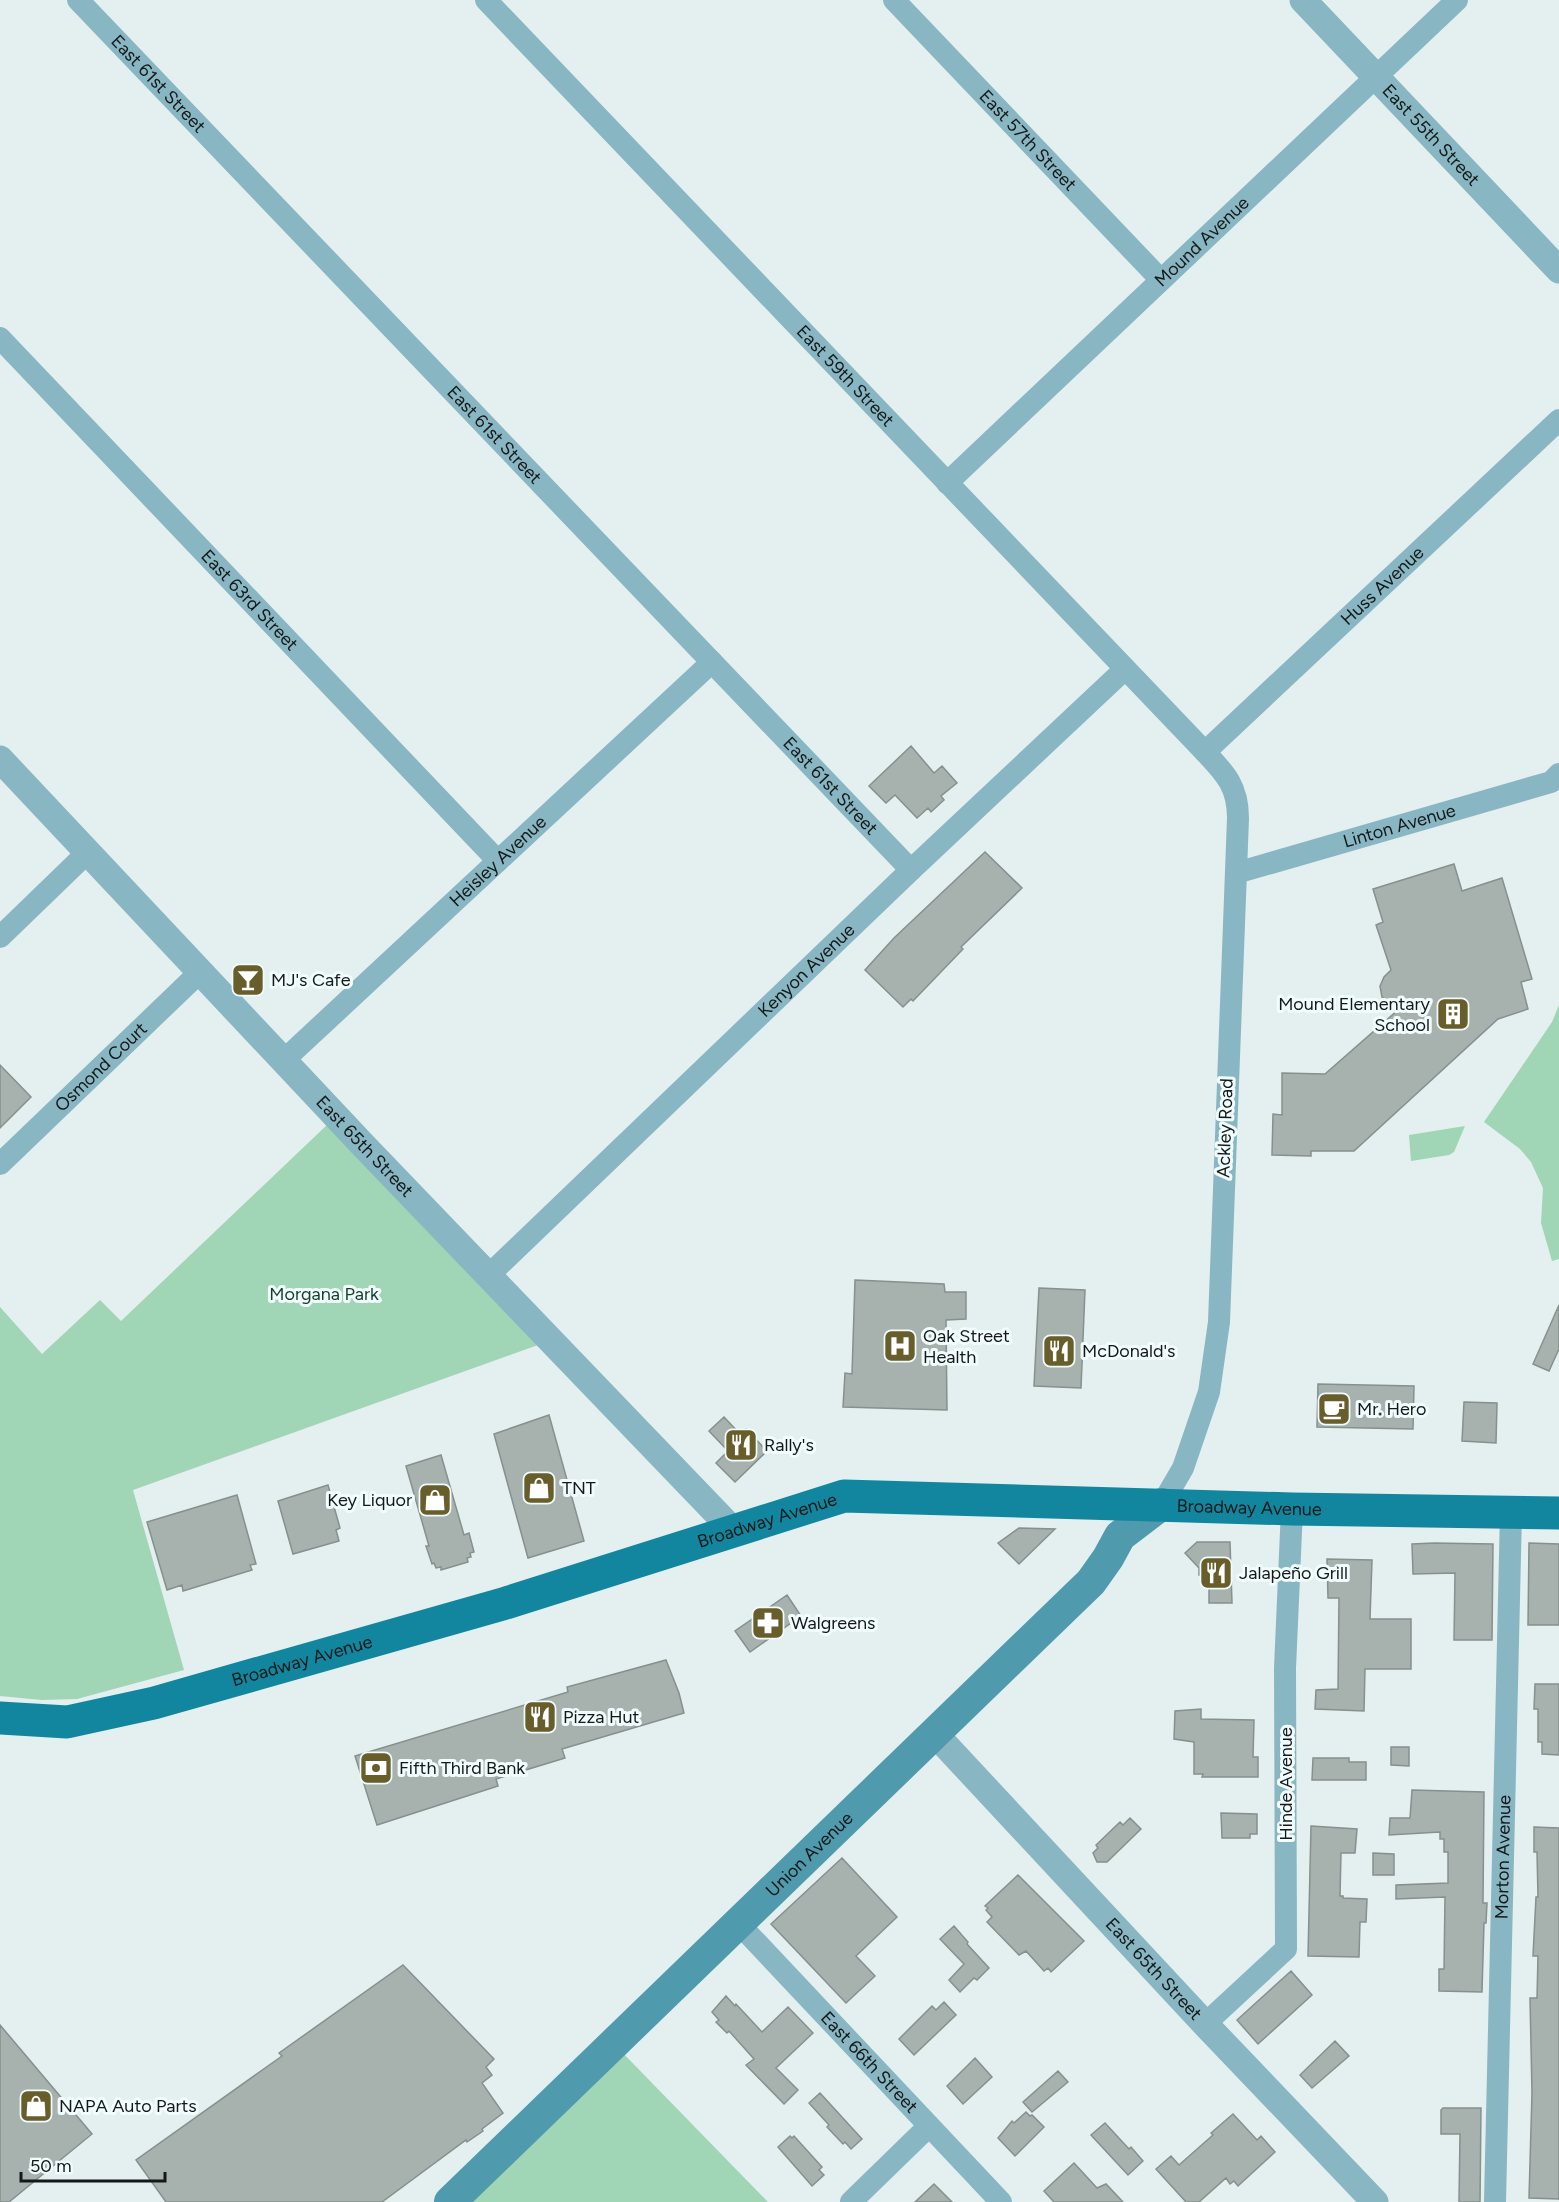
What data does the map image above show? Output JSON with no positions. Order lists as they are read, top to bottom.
{
  "streets": {
    "main road": ["Broadway Avenue", "Union Avenue"],
    "street": [
      "East 61st Street",
      "East 55th Street",
      "East 57th Street",
      "Mound Avenue",
      "East 59th Street",
      "Huss Avenue",
      "East 63rd Street",
      "Linton Avenue",
      "Heisley Avenue",
      "Kenyon Avenue",
      "Osmond Court",
      "Ackley Road",
      "East 65th Street",
      "Hinde Avenue",
      "Morton Avenue",
      "East 66th Street"
    ]
  },
  "crossings": [
    ["East 61st Street", "Heisley Avenue"],
    ["East 61st Street", "Kenyon Avenue"],
    ["East 55th Street", "Mound Avenue"],
    ["East 57th Street", "Mound Avenue"],
    ["Mound Avenue", "East 59th Street"],
    ["East 59th Street", "Huss Avenue"],
    ["East 59th Street", "Kenyon Avenue"],
    ["East 59th Street", "Ackley Road"],
    ["Huss Avenue", "Ackley Road"],
    ["East 63rd Street", "Heisley Avenue"],
    ["Linton Avenue", "Ackley Road"],
    ["Heisley Avenue", "East 65th Street"],
    ["Kenyon Avenue", "East 65th Street"],
    ["Osmond Court", "East 65th Street"],
    ["Ackley Road", "Broadway Avenue"],
    ["Ackley Road", "Union Avenue"],
    ["East 65th Street", "Broadway Avenue"],
    ["East 65th Street", "Hinde Avenue"],
    ["East 65th Street", "Union Avenue"],
    ["Broadway Avenue", "Hinde Avenue"],
    ["Broadway Avenue", "Union Avenue"],
    ["Broadway Avenue", "Morton Avenue"],
    ["Union Avenue", "East 66th Street"]
  ],
  "parks": ["Morgana Park"],
  "places": {
    "bar": ["MJ's Cafe"],
    "building": ["Mound Elementary School"],
    "hospital": ["Oak Street Health"],
    "restaurant": [
      "McDonald's",
      "Rally's",
      "Jalapeño Grill",
      "Pizza Hut"
    ],
    "cafe": ["Mr. Hero"],
    "shop": ["TNT", "Key Liquor", "NAPA Auto Parts"],
    "pharmacy": ["Walgreens"],
    "bank": ["Fifth Third Bank"]
  },
  "scale_bar": "50 m"
}
